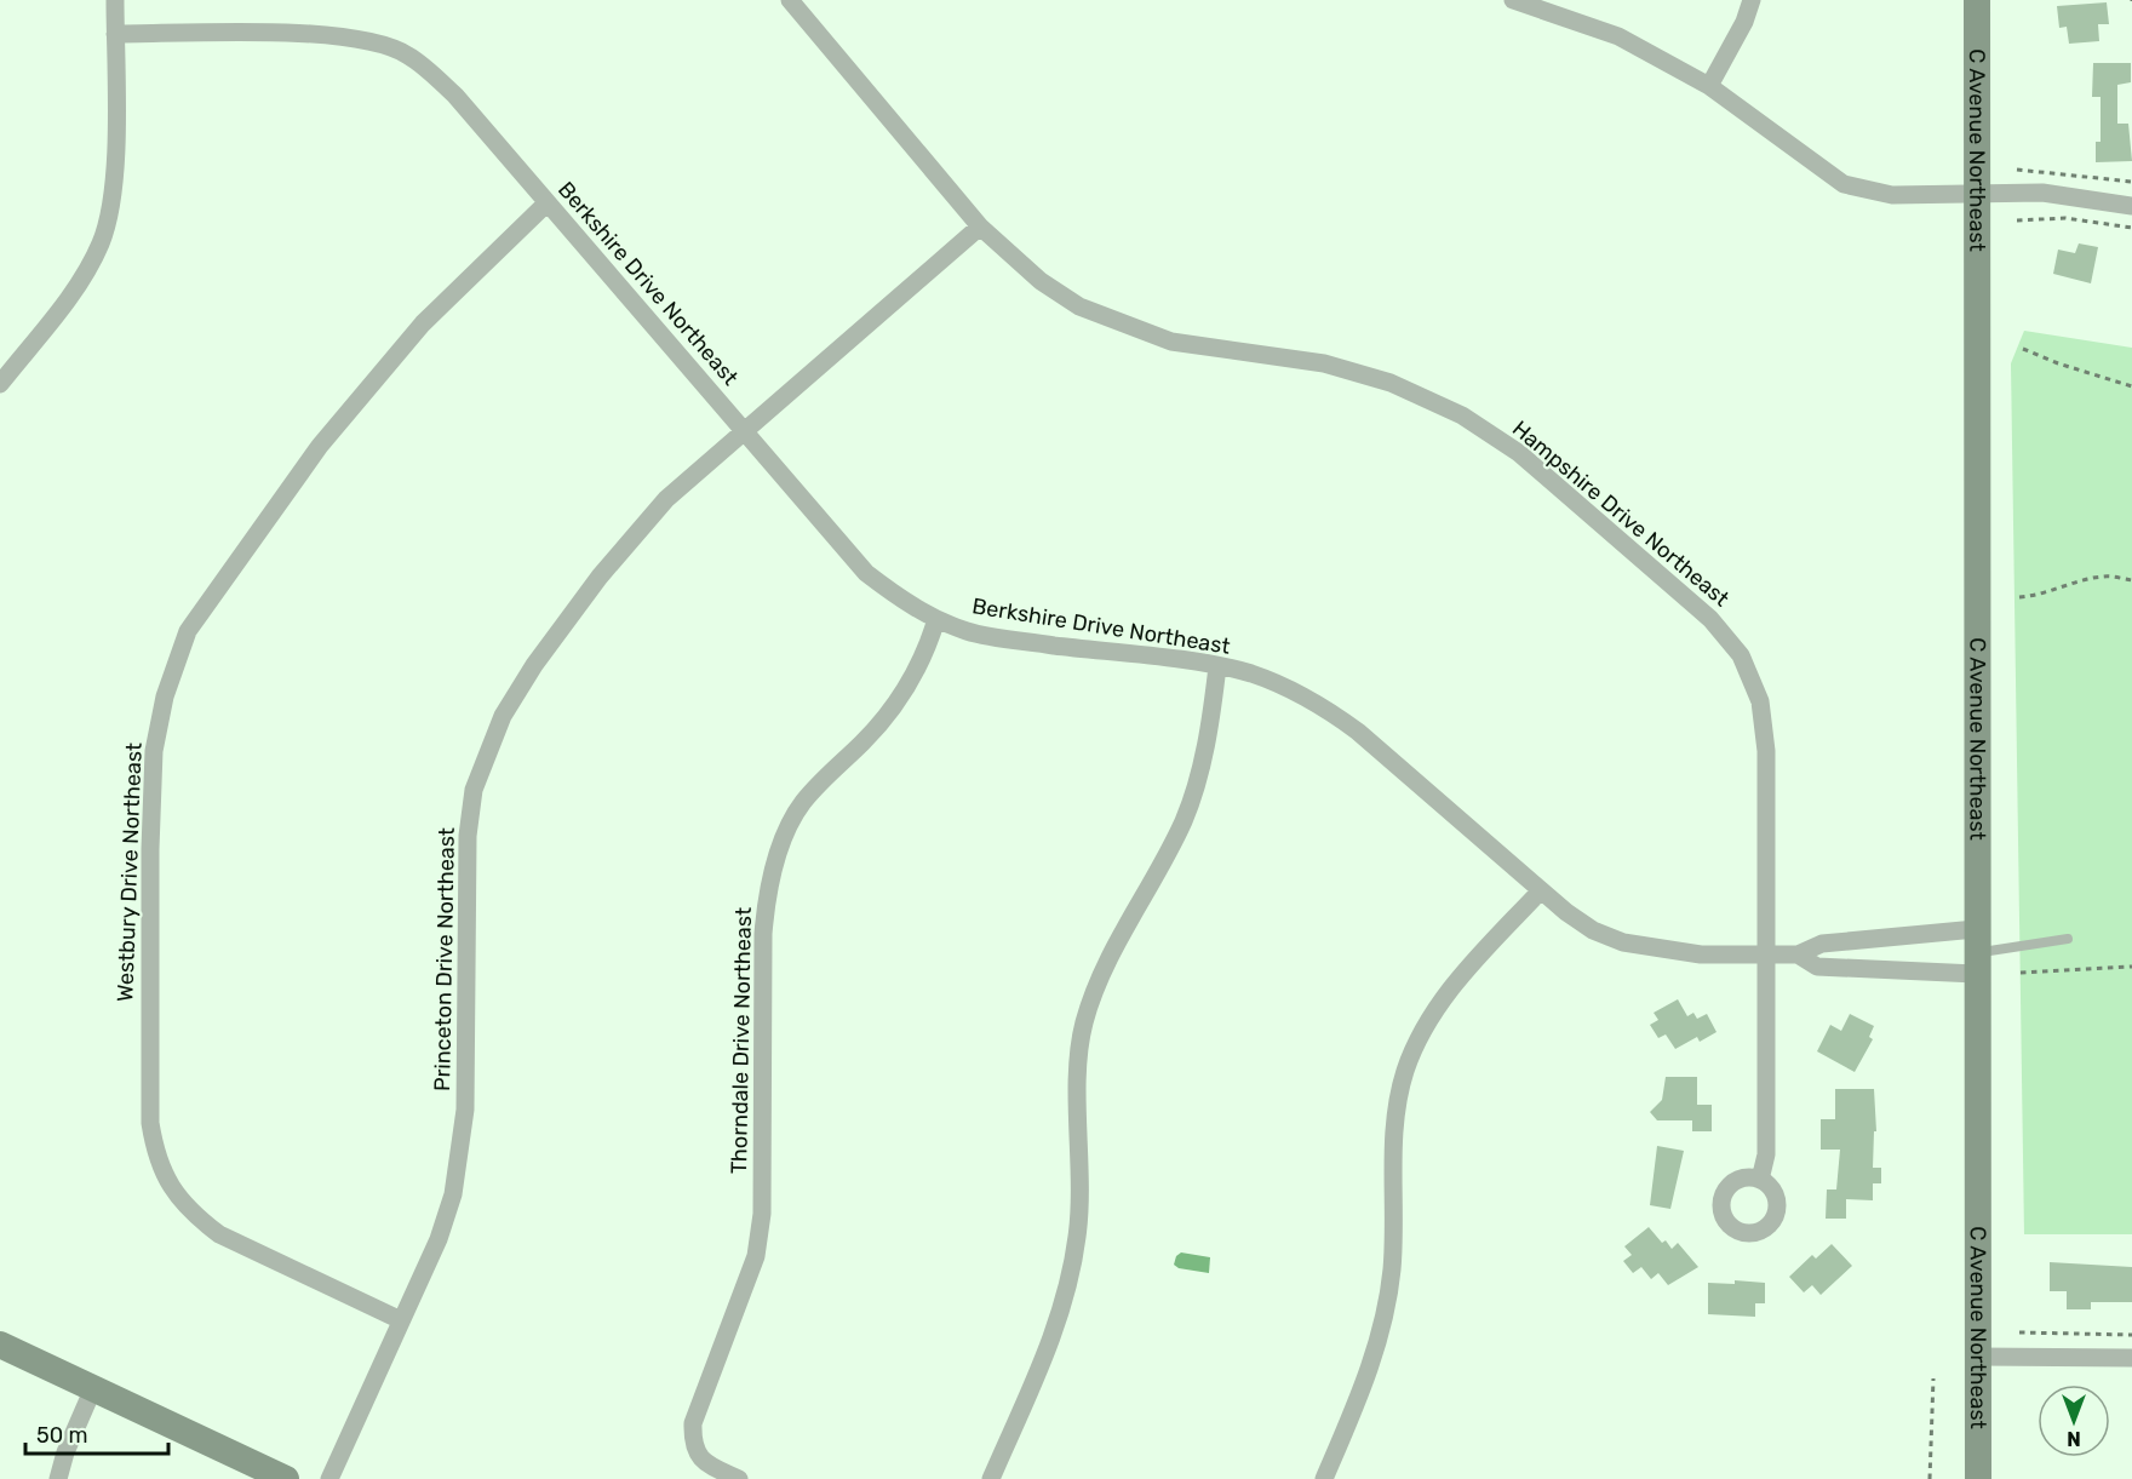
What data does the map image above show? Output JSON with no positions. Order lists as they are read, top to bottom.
{
  "streets": {
    "street": [
      "C Avenue Northeast",
      "Berkshire Drive Northeast",
      "Hampshire Drive Northeast",
      "Westbury Drive Northeast",
      "Princeton Drive Northeast",
      "Thorndale Drive Northeast"
    ]
  },
  "crossings": [
    ["C Avenue Northeast", "Berkshire Drive Northeast"],
    ["Berkshire Drive Northeast", "Hampshire Drive Northeast"],
    ["Berkshire Drive Northeast", "Westbury Drive Northeast"],
    ["Berkshire Drive Northeast", "Princeton Drive Northeast"],
    ["Berkshire Drive Northeast", "Thorndale Drive Northeast"],
    ["Hampshire Drive Northeast", "Princeton Drive Northeast"],
    ["Westbury Drive Northeast", "Princeton Drive Northeast"]
  ],
  "scale_bar": "50 m",
  "north": "bottom"
}
